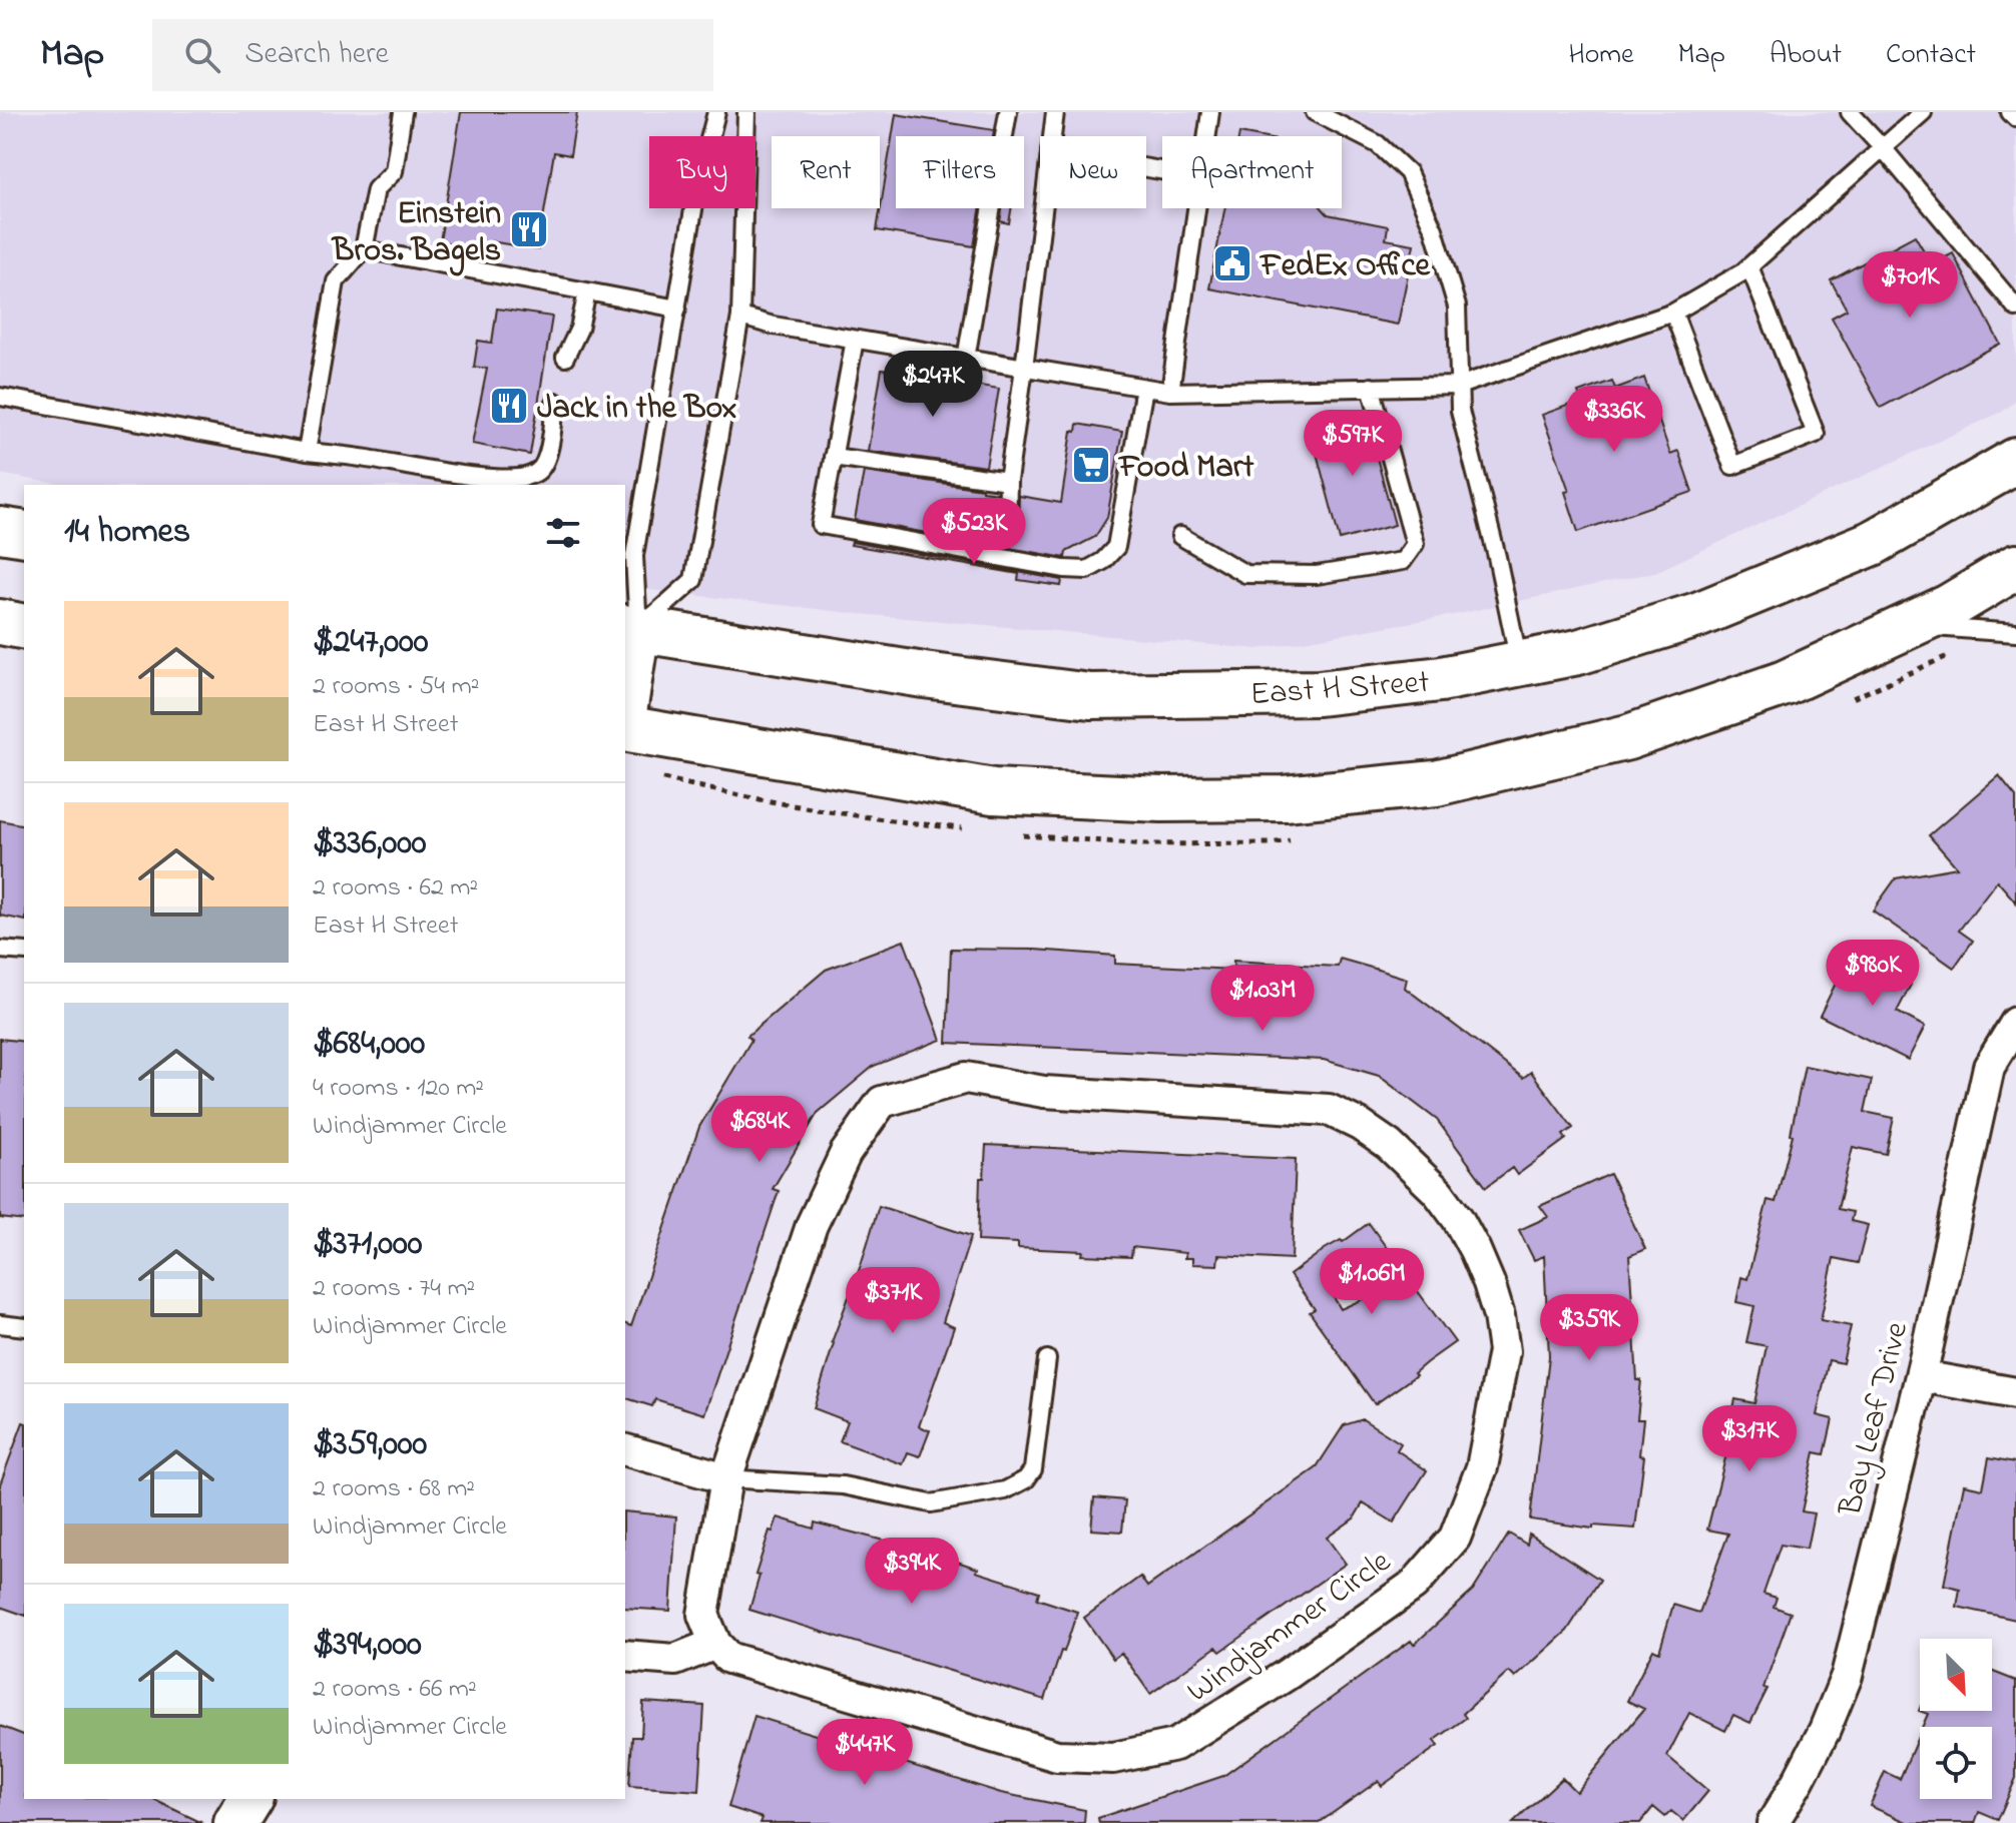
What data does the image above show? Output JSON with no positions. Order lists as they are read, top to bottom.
{
  "streets": {
    "main road": ["East H Street"],
    "street": ["Bay Leaf Drive", "Windjammer Circle"]
  },
  "places": {
    "restaurant": ["Einstein Bros. Bagels", "Jack in the Box"],
    "public building": ["FedEx Office"],
    "supermarket": ["Food Mart"]
  },
  "north": "bottom right",
  "page": {
    "header": "Map",
    "search": "Search here",
    "nav": [
      "Home",
      "Map",
      "About",
      "Contact"
    ],
    "chip": [
      "Buy",
      "Rent",
      "Filters",
      "New",
      "Apartment"
    ],
    "price": [
      "$701K",
      "$247K",
      "$336K",
      "$597K",
      "$523K",
      "$980K",
      "$1.03M",
      "$684K",
      "$1.06M",
      "$371K",
      "$359K",
      "$317K",
      "$394K",
      "$447K"
    ],
    "heading": "14 homes",
    "list": [
      {
        "name": "$247,000",
        "note": "2 rooms · 54 m² · East H Street"
      },
      {
        "name": "$336,000",
        "note": "2 rooms · 62 m² · East H Street"
      },
      {
        "name": "$684,000",
        "note": "4 rooms · 120 m² · Windjammer Circle"
      },
      {
        "name": "$371,000",
        "note": "2 rooms · 74 m² · Windjammer Circle"
      },
      {
        "name": "$359,000",
        "note": "2 rooms · 68 m² · Windjammer Circle"
      },
      {
        "name": "$394,000",
        "note": "2 rooms · 66 m² · Windjammer Circle"
      }
    ]
  }
}
